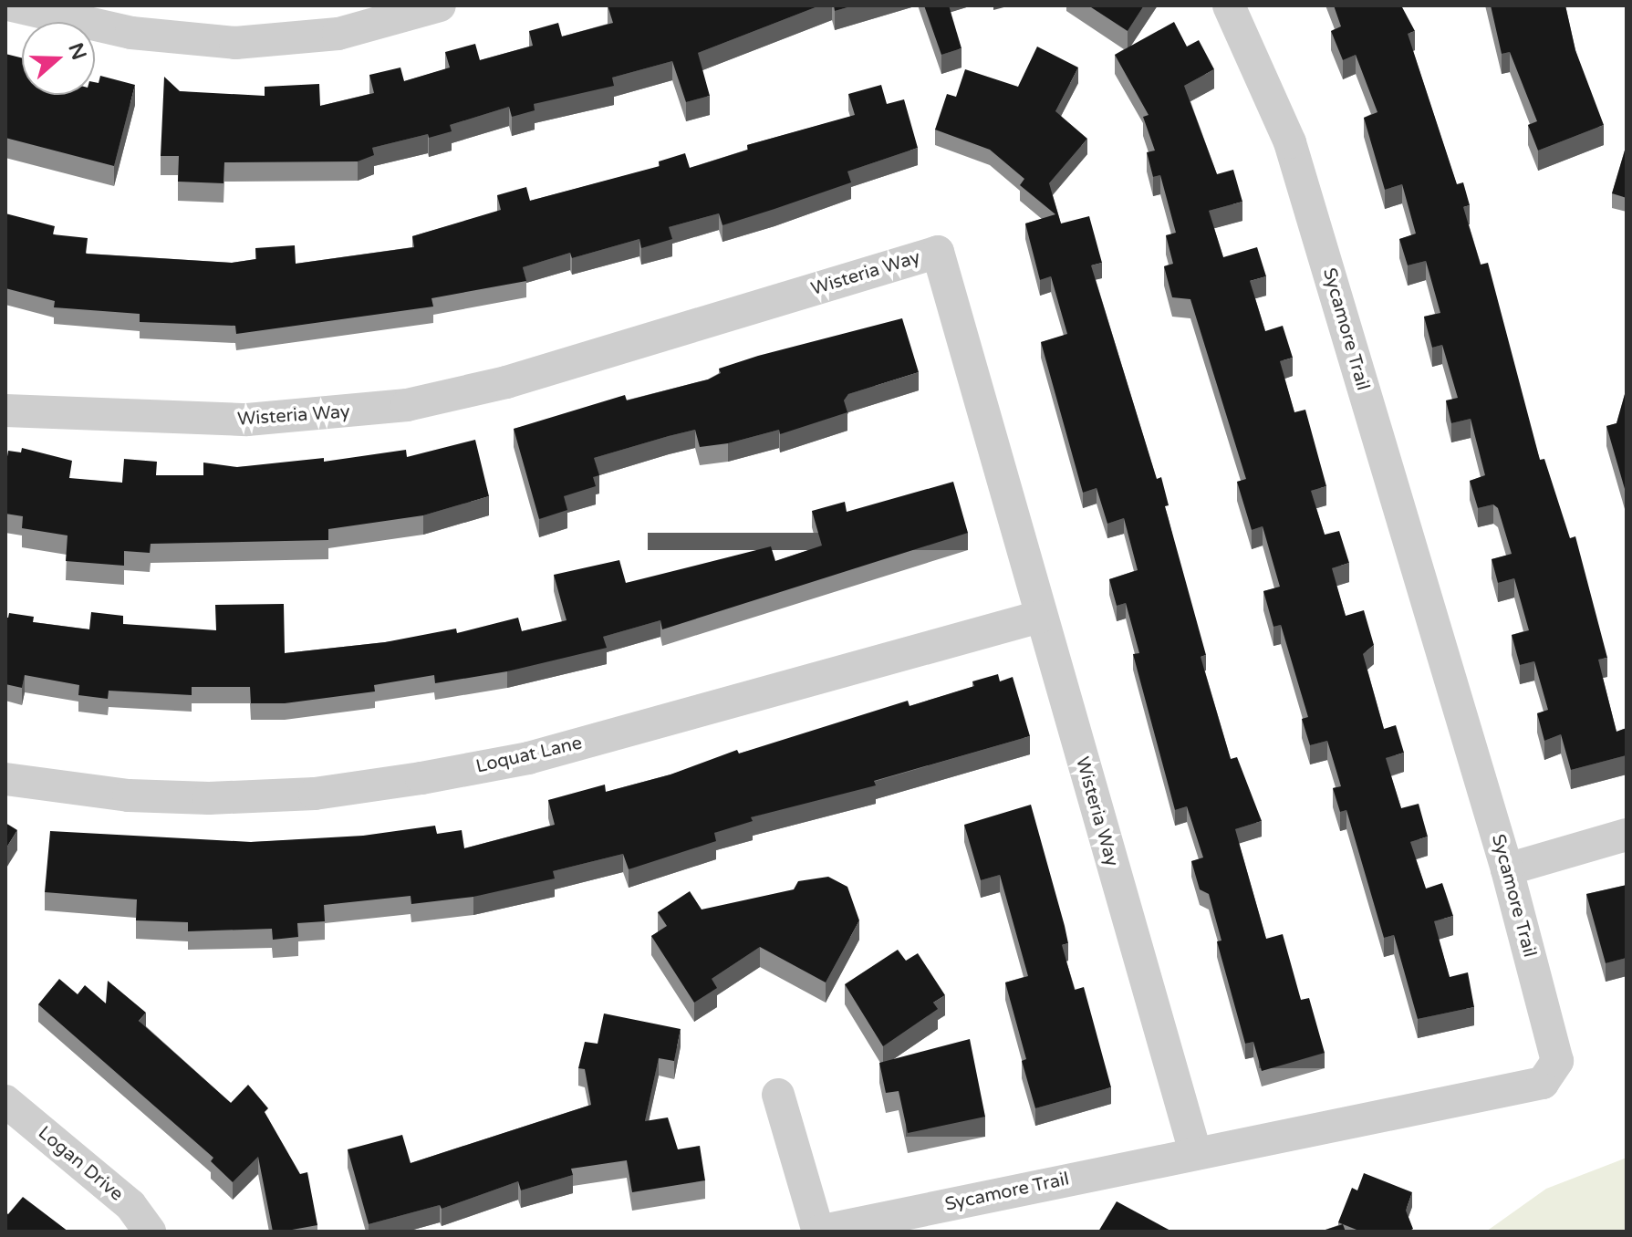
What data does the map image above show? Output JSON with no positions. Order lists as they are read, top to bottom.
{
  "streets": {
    "street": [
      "Wisteria Way",
      "Sycamore Trail",
      "Loquat Lane",
      "Logan Drive"
    ]
  },
  "crossings": [
    ["Wisteria Way", "Sycamore Trail"],
    ["Wisteria Way", "Loquat Lane"]
  ],
  "north": "right"
}
